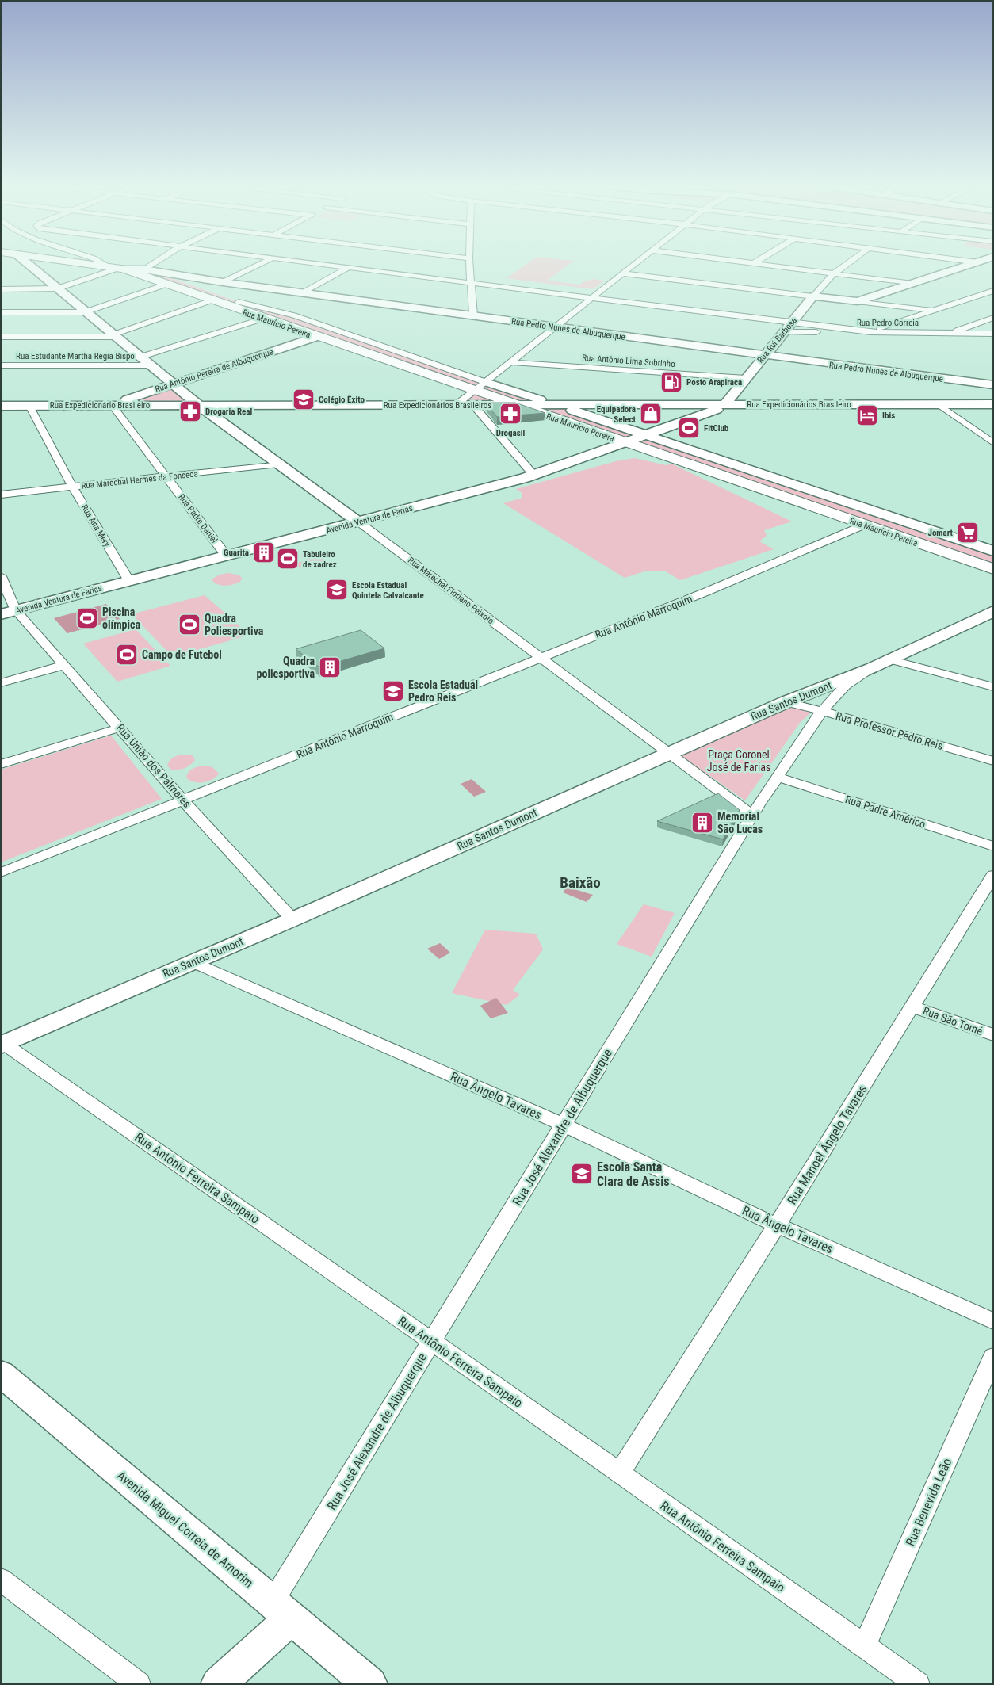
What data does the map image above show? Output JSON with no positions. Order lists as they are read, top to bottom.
{
  "streets": {
    "main road": ["Rua Maurício Pereira"],
    "street": [
      "Rua Pedro Correia",
      "Rua Pedro Nunes de Albuquerque",
      "Rua Rui Barbosa",
      "Rua Estudante Martha Regia Bispo",
      "Rua Antônio Lima Sobrinho",
      "Rua Antônio Pereira de Albuquerque",
      "Rua Expedicionários Brasileiro",
      "Rua Expedicionário Brasileiro",
      "Rua Expedicionários Brasileiros",
      "Rua Marechal Hermes da Fonseca",
      "Rua Padre Daniel",
      "Avenida Ventura de Farias",
      "Rua Ana Mery",
      "Rua Marechal Floriano Peixoto",
      "Rua Antônio Marroquim",
      "Rua Santos Dumont",
      "Rua Professor Pedro Reis",
      "Rua União dos Palmares",
      "Rua Padre Américo",
      "Rua São Tomé",
      "Rua Ângelo Tavares",
      "Rua José Alexandre de Albuquerque",
      "Rua Manoel Ângelo Tavares",
      "Rua Antônio Ferreira Sampaio",
      "Rua Benevida Leão",
      "Avenida Miguel Correia de Amorim"
    ]
  },
  "crossings": [
    ["Rua Pedro Correia", "Rua Rui Barbosa"],
    ["Rua Maurício Pereira", "Rua Pedro Nunes de Albuquerque"],
    ["Rua Maurício Pereira", "Rua Antônio Pereira de Albuquerque"],
    ["Rua Maurício Pereira", "Rua Expedicionários Brasileiros"],
    ["Rua Maurício Pereira", "Avenida Ventura de Farias"],
    ["Rua Maurício Pereira", "Rua Antônio Marroquim"],
    ["Rua Pedro Nunes de Albuquerque", "Rua Rui Barbosa"],
    ["Rua Rui Barbosa", "Rua Antônio Lima Sobrinho"],
    ["Rua Rui Barbosa", "Rua Expedicionários Brasileiro"],
    ["Rua Rui Barbosa", "Avenida Ventura de Farias"],
    ["Rua Estudante Martha Regia Bispo", "Rua Marechal Floriano Peixoto"],
    ["Rua Antônio Pereira de Albuquerque", "Rua Expedicionário Brasileiro"],
    ["Rua Antônio Pereira de Albuquerque", "Rua Padre Daniel"],
    ["Rua Antônio Pereira de Albuquerque", "Rua Marechal Floriano Peixoto"],
    ["Rua Expedicionários Brasileiro", "Avenida Ventura de Farias"],
    ["Rua Expedicionário Brasileiro", "Rua Expedicionários Brasileiros"],
    ["Rua Expedicionário Brasileiro", "Rua Padre Daniel"],
    ["Rua Expedicionário Brasileiro", "Rua Ana Mery"],
    ["Rua Expedicionário Brasileiro", "Rua Marechal Floriano Peixoto"],
    ["Rua Expedicionários Brasileiros", "Avenida Ventura de Farias"],
    ["Rua Expedicionários Brasileiros", "Rua Marechal Floriano Peixoto"],
    ["Rua Marechal Hermes da Fonseca", "Rua Padre Daniel"],
    ["Rua Marechal Hermes da Fonseca", "Rua Ana Mery"],
    ["Rua Marechal Hermes da Fonseca", "Rua Marechal Floriano Peixoto"],
    ["Rua Padre Daniel", "Avenida Ventura de Farias"],
    ["Avenida Ventura de Farias", "Rua Ana Mery"],
    ["Avenida Ventura de Farias", "Rua Marechal Floriano Peixoto"],
    ["Avenida Ventura de Farias", "Rua União dos Palmares"],
    ["Rua Marechal Floriano Peixoto", "Rua Antônio Marroquim"],
    ["Rua Marechal Floriano Peixoto", "Rua Santos Dumont"],
    ["Rua Marechal Floriano Peixoto", "Rua José Alexandre de Albuquerque"],
    ["Rua Antônio Marroquim", "Rua União dos Palmares"],
    ["Rua Santos Dumont", "Rua Professor Pedro Reis"],
    ["Rua Santos Dumont", "Rua União dos Palmares"],
    ["Rua Santos Dumont", "Rua Ângelo Tavares"],
    ["Rua Santos Dumont", "Rua José Alexandre de Albuquerque"],
    ["Rua Santos Dumont", "Rua Antônio Ferreira Sampaio"],
    ["Rua Professor Pedro Reis", "Rua José Alexandre de Albuquerque"],
    ["Rua Padre Américo", "Rua José Alexandre de Albuquerque"],
    ["Rua São Tomé", "Rua Manoel Ângelo Tavares"],
    ["Rua Ângelo Tavares", "Rua José Alexandre de Albuquerque"],
    ["Rua Ângelo Tavares", "Rua Manoel Ângelo Tavares"],
    ["Rua José Alexandre de Albuquerque", "Rua Antônio Ferreira Sampaio"],
    ["Rua José Alexandre de Albuquerque", "Avenida Miguel Correia de Amorim"],
    ["Rua Manoel Ângelo Tavares", "Rua Antônio Ferreira Sampaio"],
    ["Rua Antônio Ferreira Sampaio", "Rua Benevida Leão"]
  ],
  "districts": ["Baixão"],
  "parks": ["Praça Coronel José de Farias"],
  "places": {
    "fuel station": ["Posto Arapiraca"],
    "school or university": [
      "Colégio Êxito",
      "Escola Estadual Quintela Calvalcante",
      "Escola Estadual Pedro Reis",
      "Escola Santa Clara de Assis"
    ],
    "pharmacy": ["Drogaria Real", "Drogasil"],
    "shop": ["Equipadora Select"],
    "hotel": ["Ibis"],
    "sports": [
      "FitClub",
      "Tabuleiro de xadrez",
      "Piscina olímpica",
      "Quadra Poliesportiva",
      "Campo de Futebol"
    ],
    "supermarket": ["Jomart"],
    "building": ["Guarita", "Quadra poliesportiva", "Memorial São Lucas"]
  }
}
